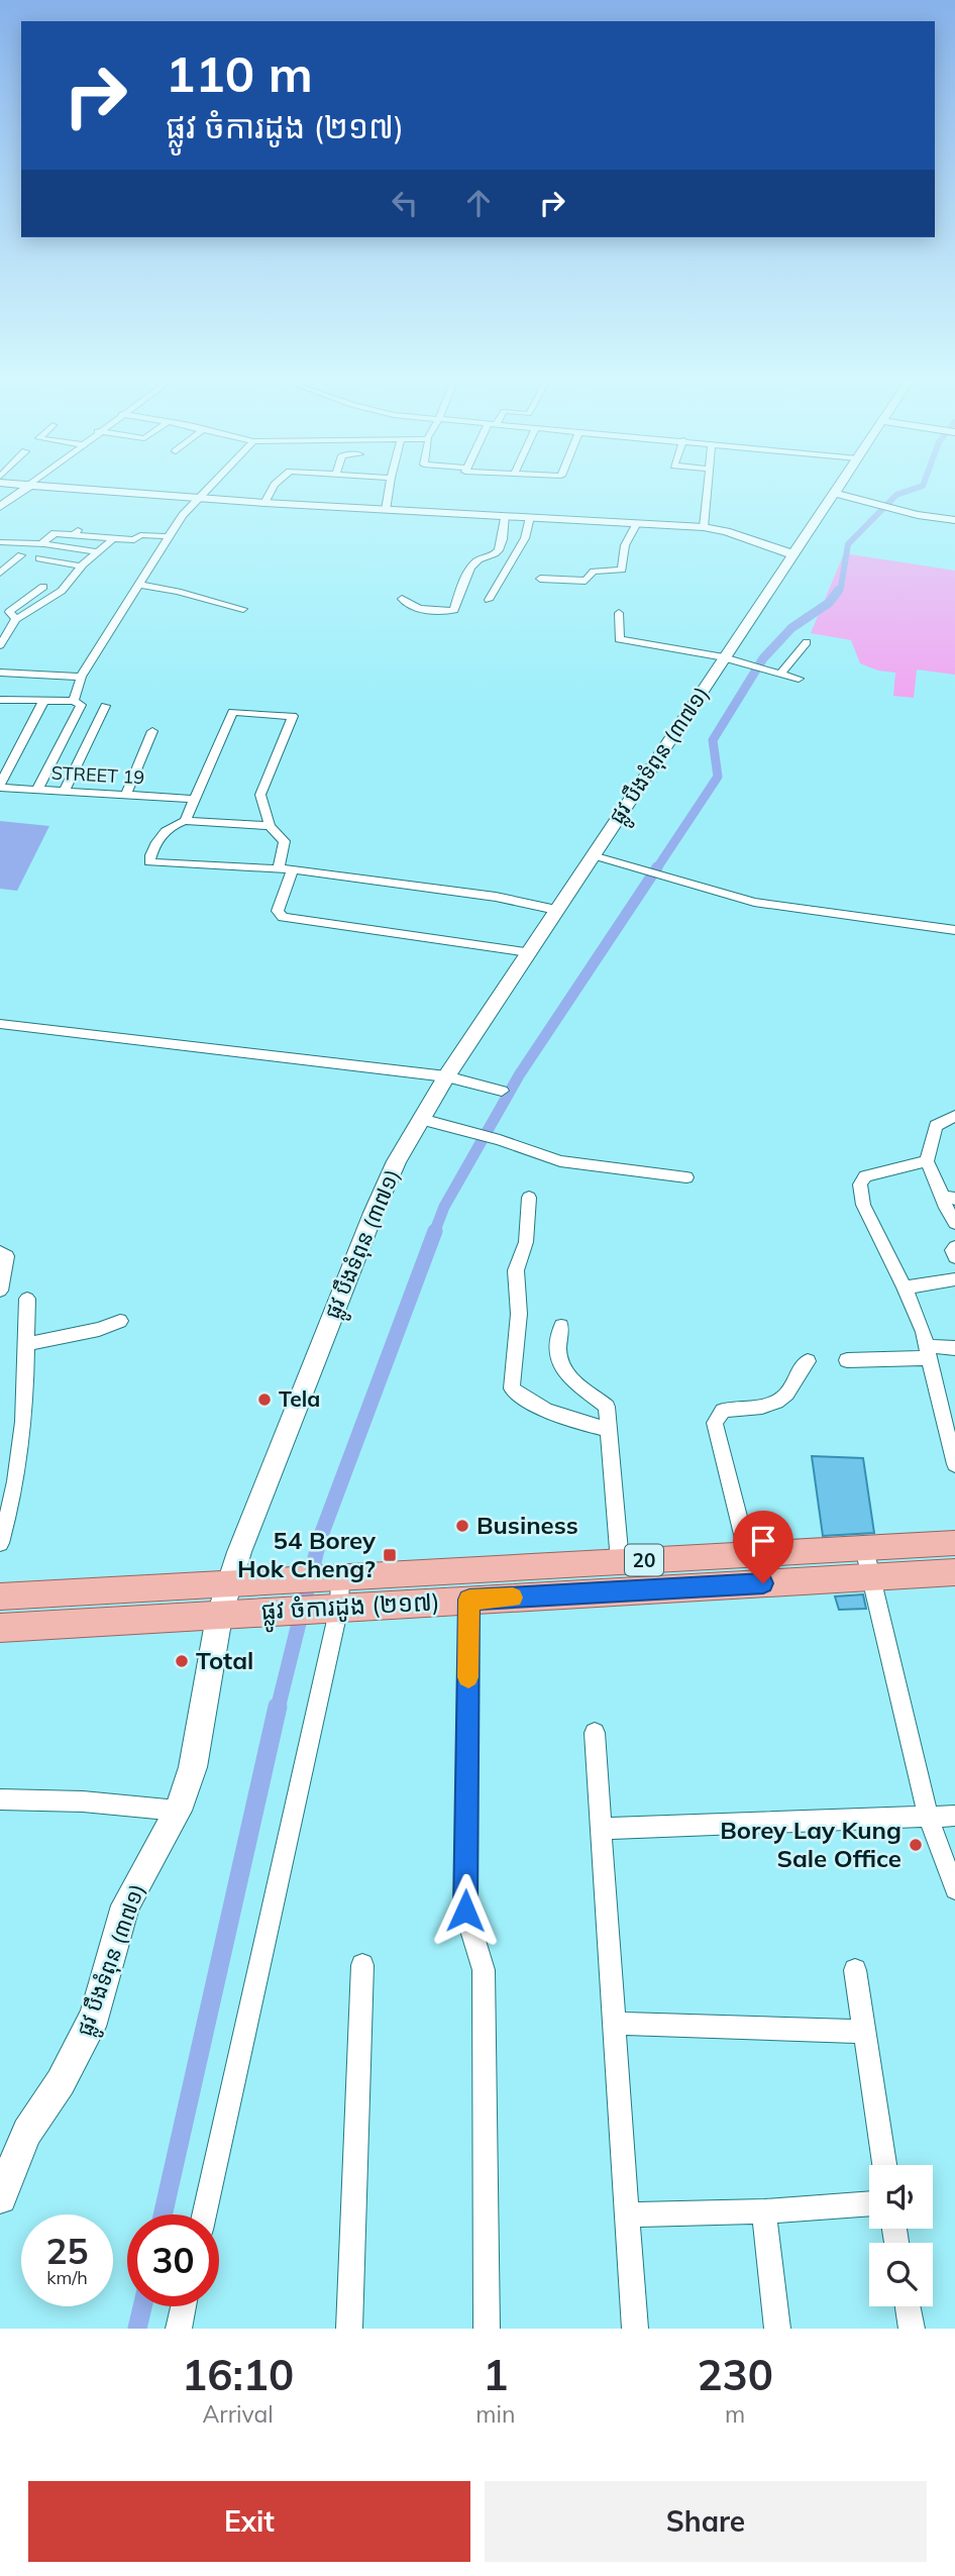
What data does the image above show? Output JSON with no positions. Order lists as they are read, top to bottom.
{
  "streets": {
    "main road": ["ផ្លូវ បឹងទំពុន (៣៧១)", "20", "ផ្លូវ ចំការដូង (២១៧)"],
    "street": ["STREET 19"]
  },
  "crossings": [
    ["ផ្លូវ បឹងទំពុន (៣៧១)", "ផ្លូវ ចំការដូង (២១៧)"]
  ],
  "places": {
    "other": [
      "Tela",
      "Business",
      "Total",
      "Borey Lay Kung Sale Office"
    ],
    "transit": ["54 Borey Hok Cheng?"]
  },
  "page": {
    "turn": ["110 m", "ផ្លូវ ចំការដូង (២១៧)"],
    "speed": "25 km/h",
    "limit": "30",
    "eta": [
      "16:10",
      "Arrival",
      "1",
      "min",
      "230",
      "m"
    ],
    "buttons": ["Exit", "Share"]
  }
}
